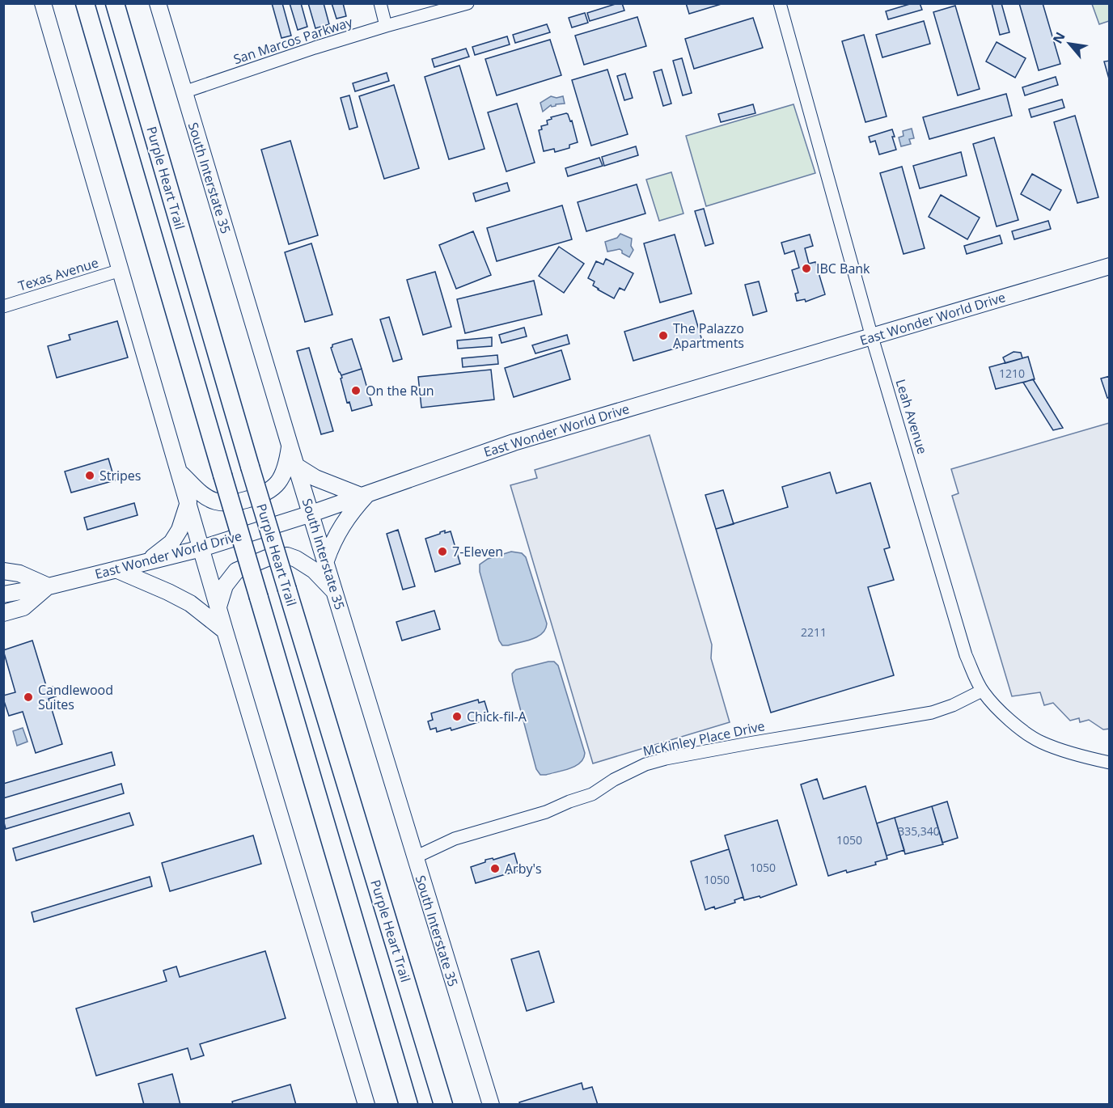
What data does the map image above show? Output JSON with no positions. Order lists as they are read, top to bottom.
{
  "streets": {
    "highway": ["Purple Heart Trail"],
    "main road": ["South Interstate 35", "East Wonder World Drive"],
    "street": [
      "San Marcos Parkway",
      "Texas Avenue",
      "Leah Avenue",
      "McKinley Place Drive"
    ]
  },
  "crossings": [
    ["San Marcos Parkway", "South Interstate 35"],
    ["South Interstate 35", "East Wonder World Drive"],
    ["South Interstate 35", "McKinley Place Drive"],
    ["East Wonder World Drive", "Leah Avenue"],
    ["Leah Avenue", "McKinley Place Drive"]
  ],
  "places": [
    "IBC Bank",
    "The Palazzo Apartments",
    "On the Run",
    "Stripes",
    "7-Eleven",
    "Candlewood Suites",
    "Chick-fil-A",
    "Arby's"
  ],
  "house_numbers": [
    "1210",
    "2211",
    "335,340",
    "1050",
    "1050",
    "1050"
  ],
  "north": "top left"
}
